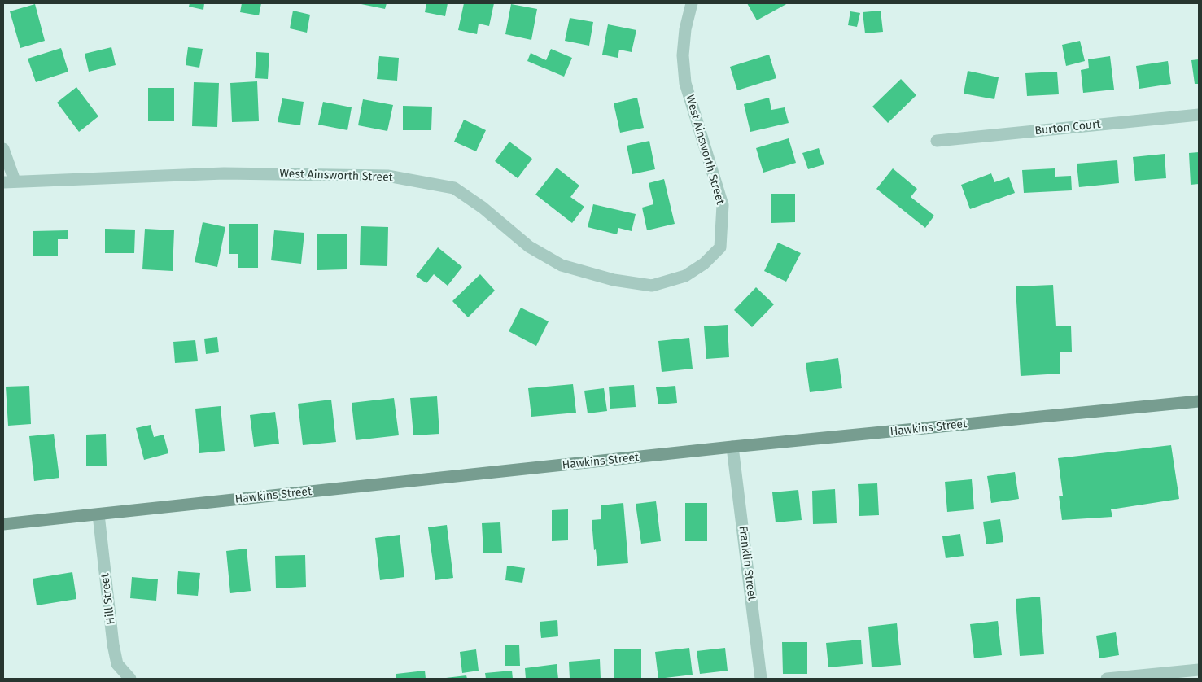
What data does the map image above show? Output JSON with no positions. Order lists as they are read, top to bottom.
{
  "streets": {
    "street": [
      "Burton Court",
      "West Ainsworth Street",
      "Hawkins Street",
      "Franklin Street",
      "Hill Street"
    ]
  },
  "crossings": [
    ["Hawkins Street", "Franklin Street"],
    ["Hawkins Street", "Hill Street"]
  ]
}
